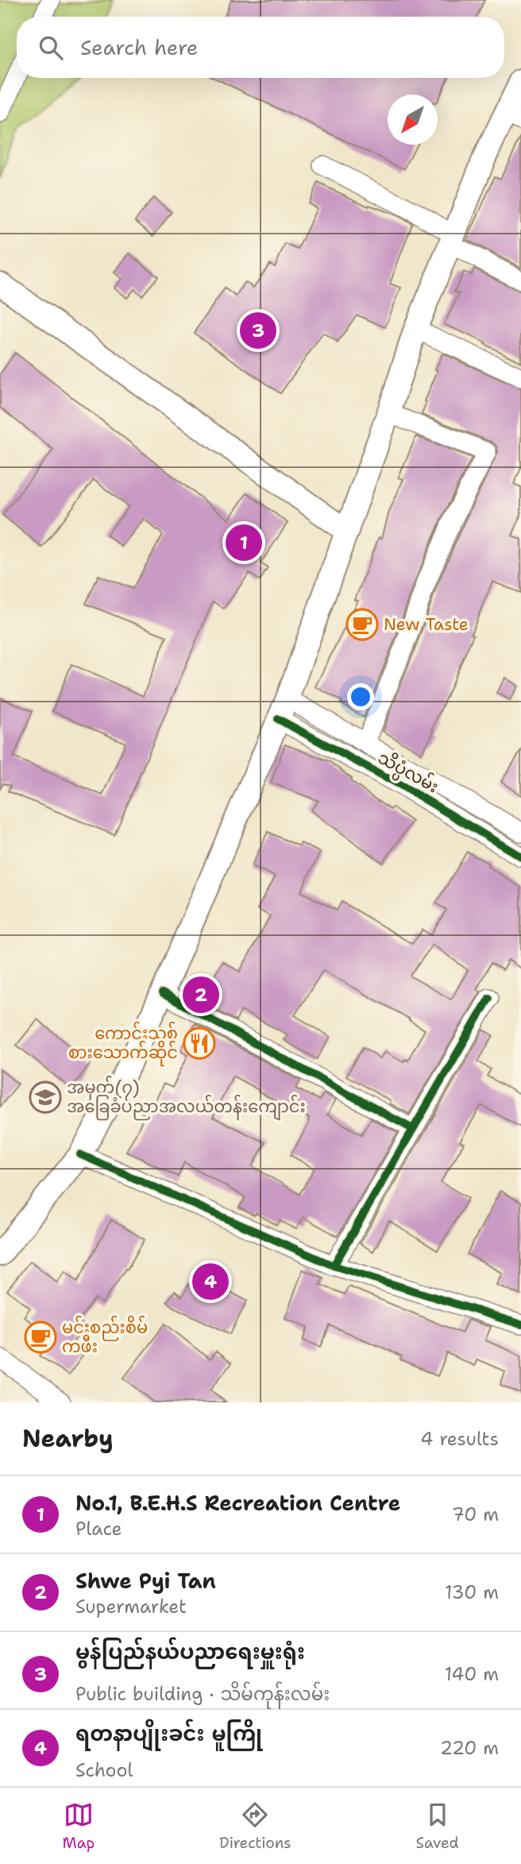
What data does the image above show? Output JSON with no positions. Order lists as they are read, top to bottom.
{
  "streets": {
    "street": ["သိပ္ပံလမ်း"]
  },
  "places": {
    "cafe": ["New Taste", "မင်းစည်းစိမ် ကဖီး"],
    "restaurant": ["ကောင်းသစ် စားသောက်ဆိုင်"],
    "school or university": ["အမှတ်(၇) အခြေခံပညာအလယ်တန်းကျောင်း"]
  },
  "north": "bottom left",
  "page": {
    "search": "Search here",
    "pins": [
      "3",
      "1",
      "2",
      "4"
    ],
    "heading": ["Nearby", "4 results"],
    "list": [
      {
        "mark": "1",
        "name": "No.1, B.E.H.S Recreation Centre",
        "note": "Place",
        "value": "70 m"
      },
      {
        "mark": "2",
        "name": "Shwe Pyi Tan",
        "note": "Supermarket",
        "value": "130 m"
      },
      {
        "mark": "3",
        "name": "မွန်ပြည်နယ်ပညာရေးမှူးရုံး",
        "note": "Public building · သိမ်ကုန်းလမ်း",
        "value": "140 m"
      },
      {
        "mark": "4",
        "name": "ရတနာပျိုးခင်း မူကြို",
        "note": "School",
        "value": "220 m"
      }
    ],
    "nav": ["Map", "Directions", "Saved"]
  }
}
